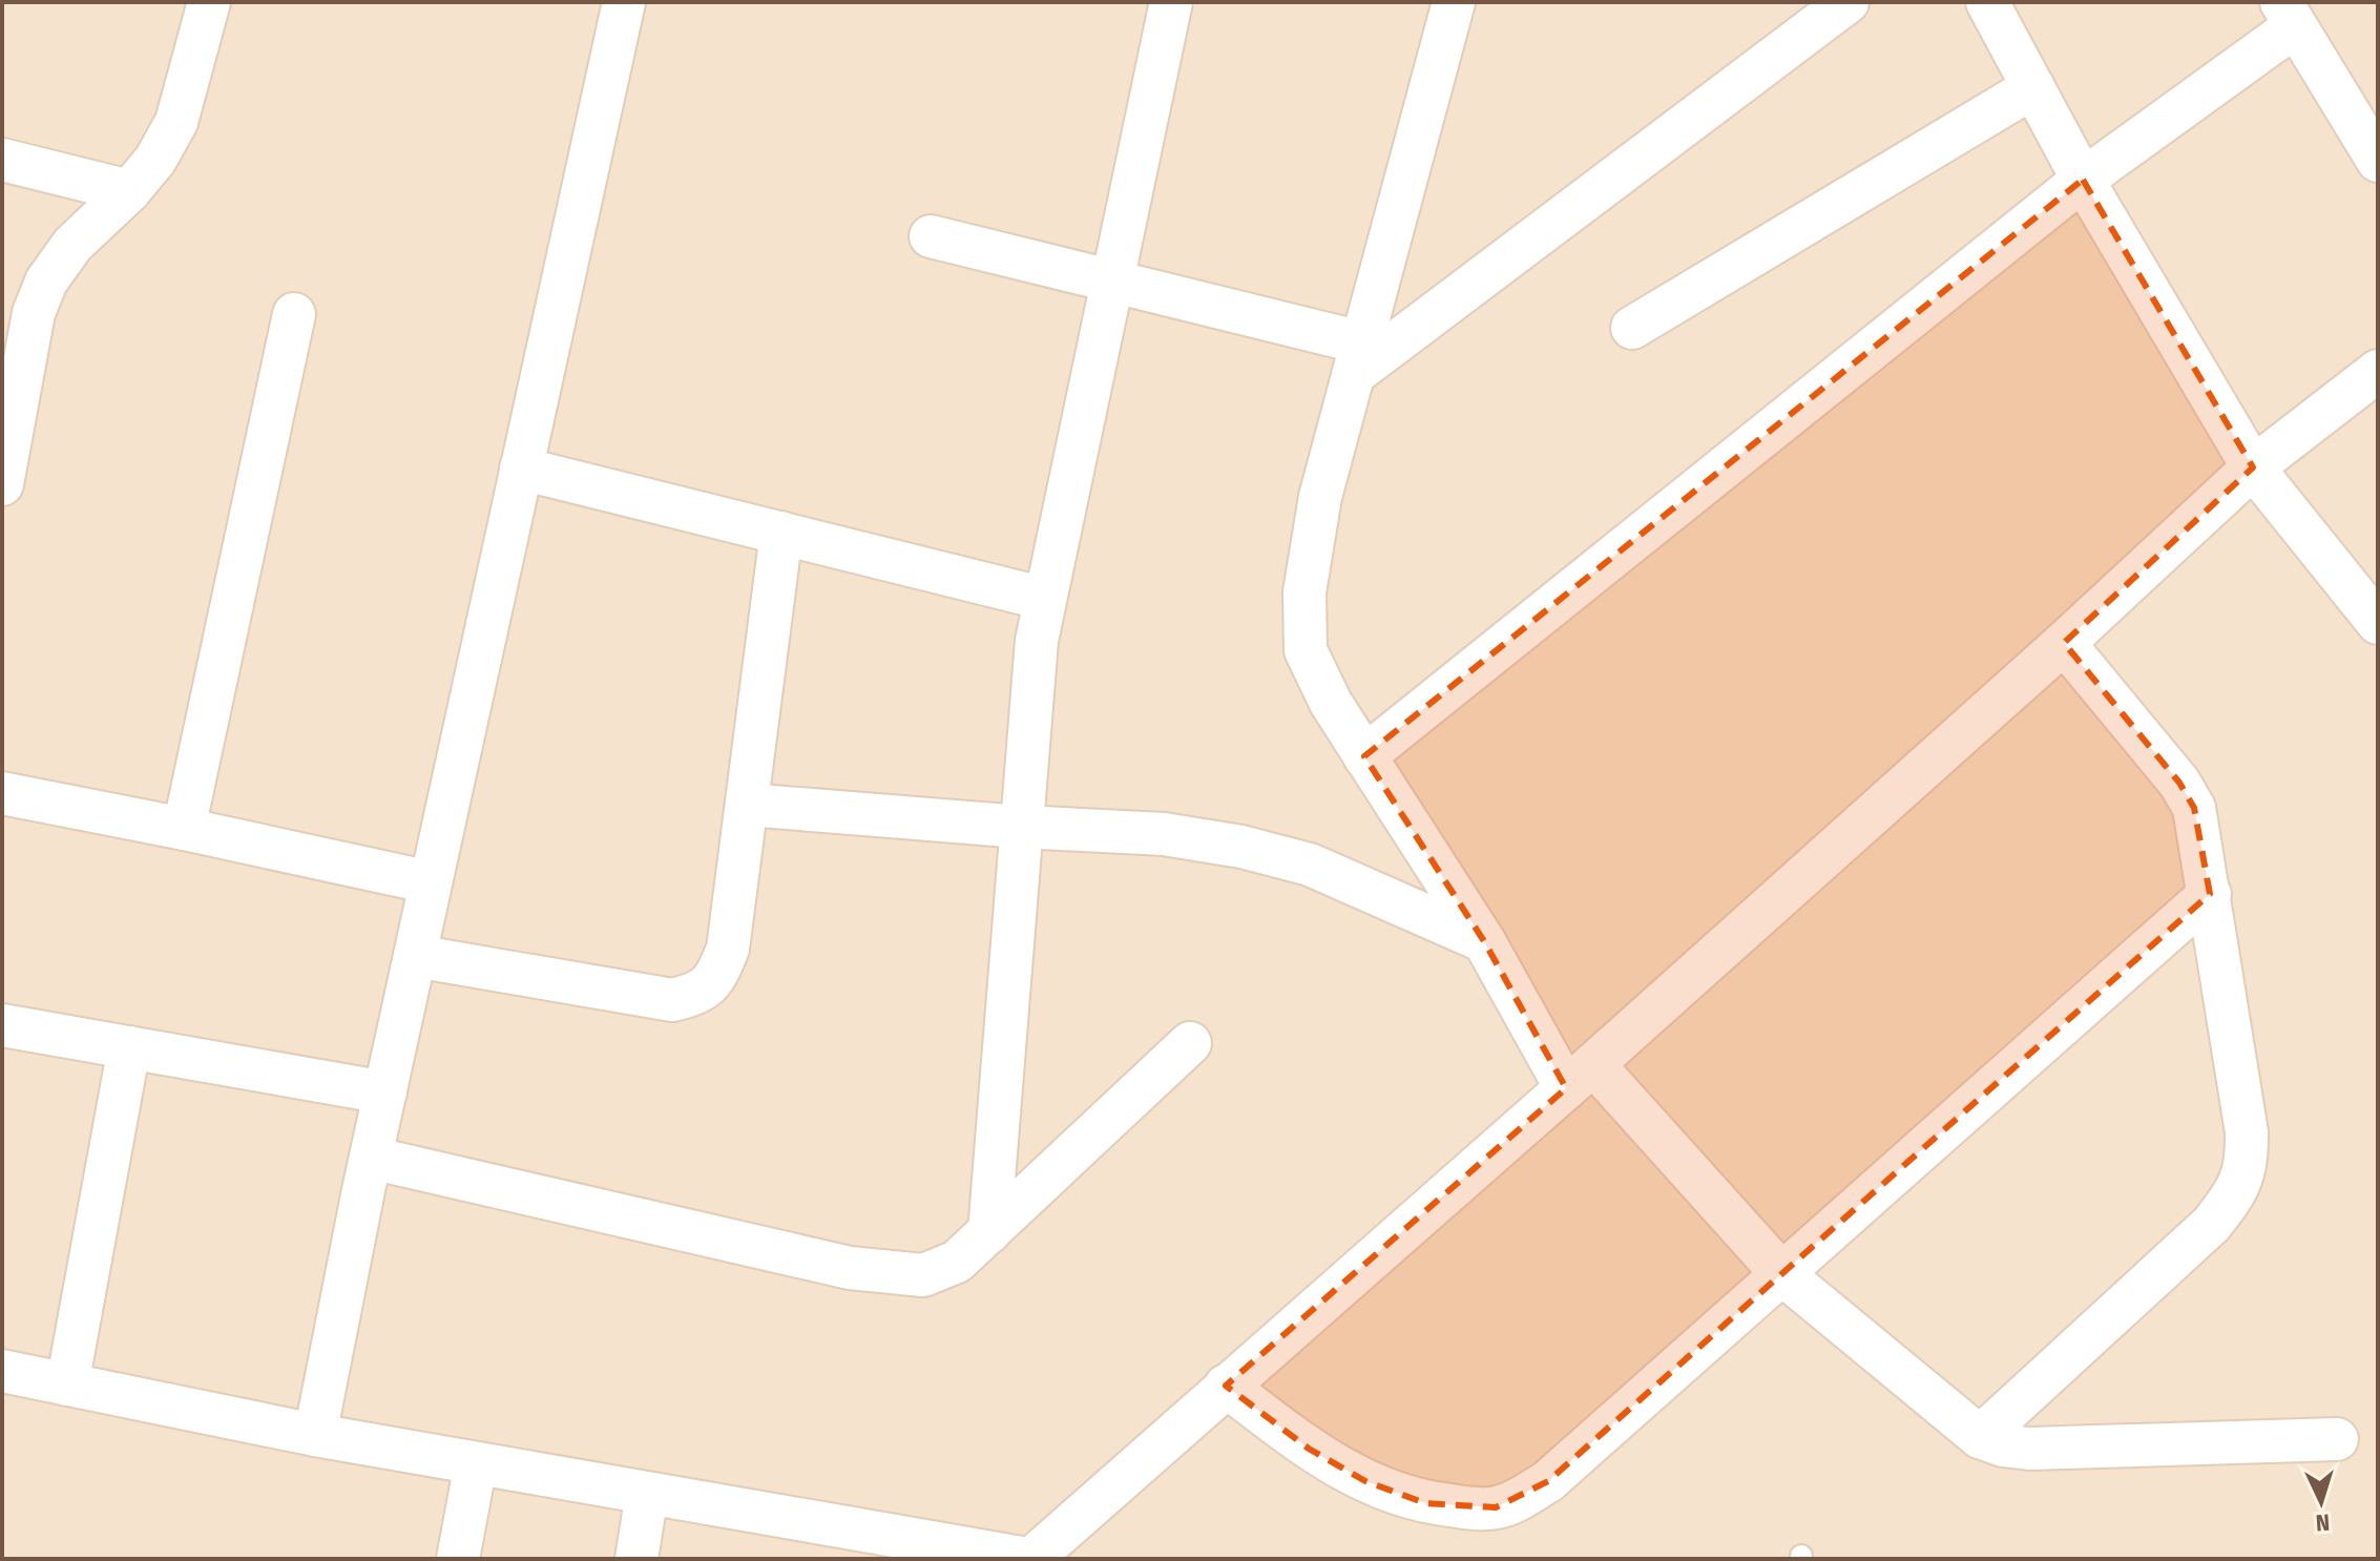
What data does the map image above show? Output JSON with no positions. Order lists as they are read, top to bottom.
{
  "north": "bottom"
}
